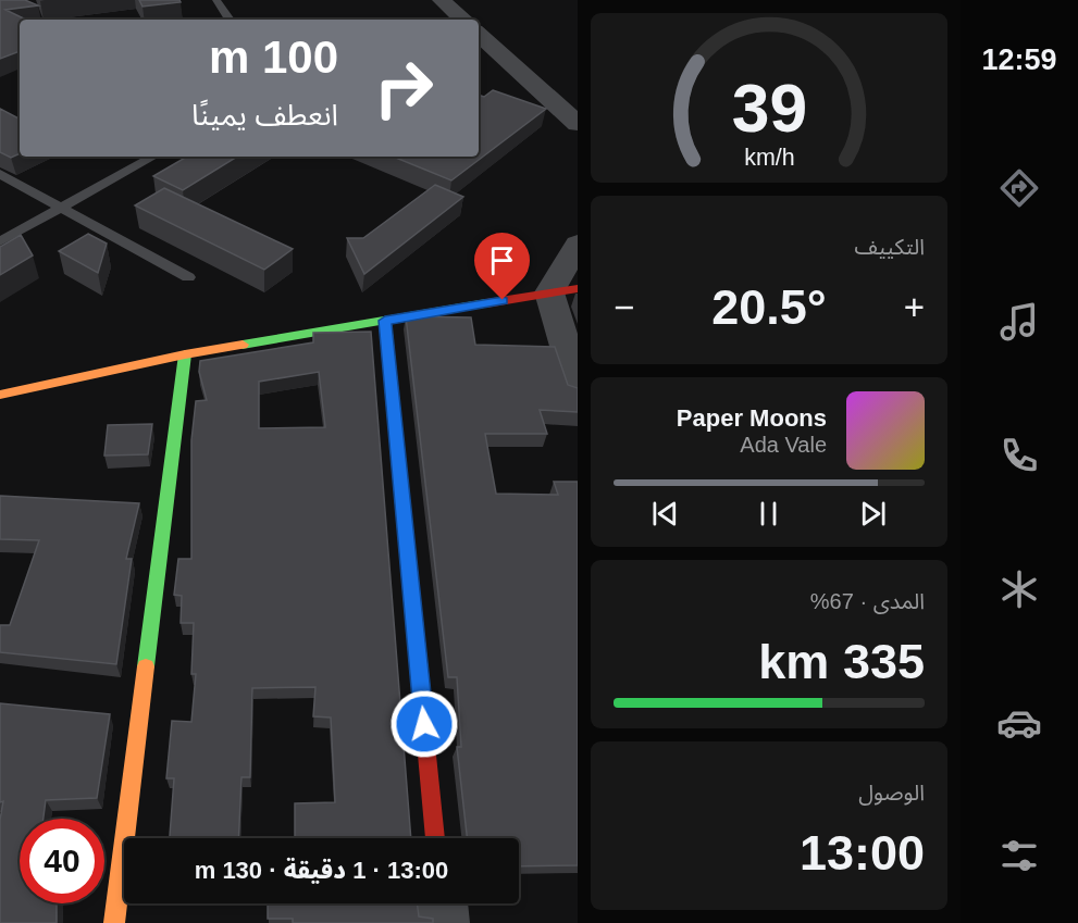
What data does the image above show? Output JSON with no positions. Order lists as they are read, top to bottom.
{
  "page": {
    "tabs": "12:59",
    "turn": ["100 m", "انعطف يمينًا"],
    "tile": [
      "التكييف",
      ["المدى · 67%", "335 km"],
      ["الوصول", "13:00"]
    ],
    "heat": ["−", "20.5°", "+"],
    "song": ["Paper Moons", "Ada Vale"],
    "limit": "40",
    "trip": "13:00 · 1 دقيقة · 130 m",
    "gauge": ["39", "km/h"]
  }
}
